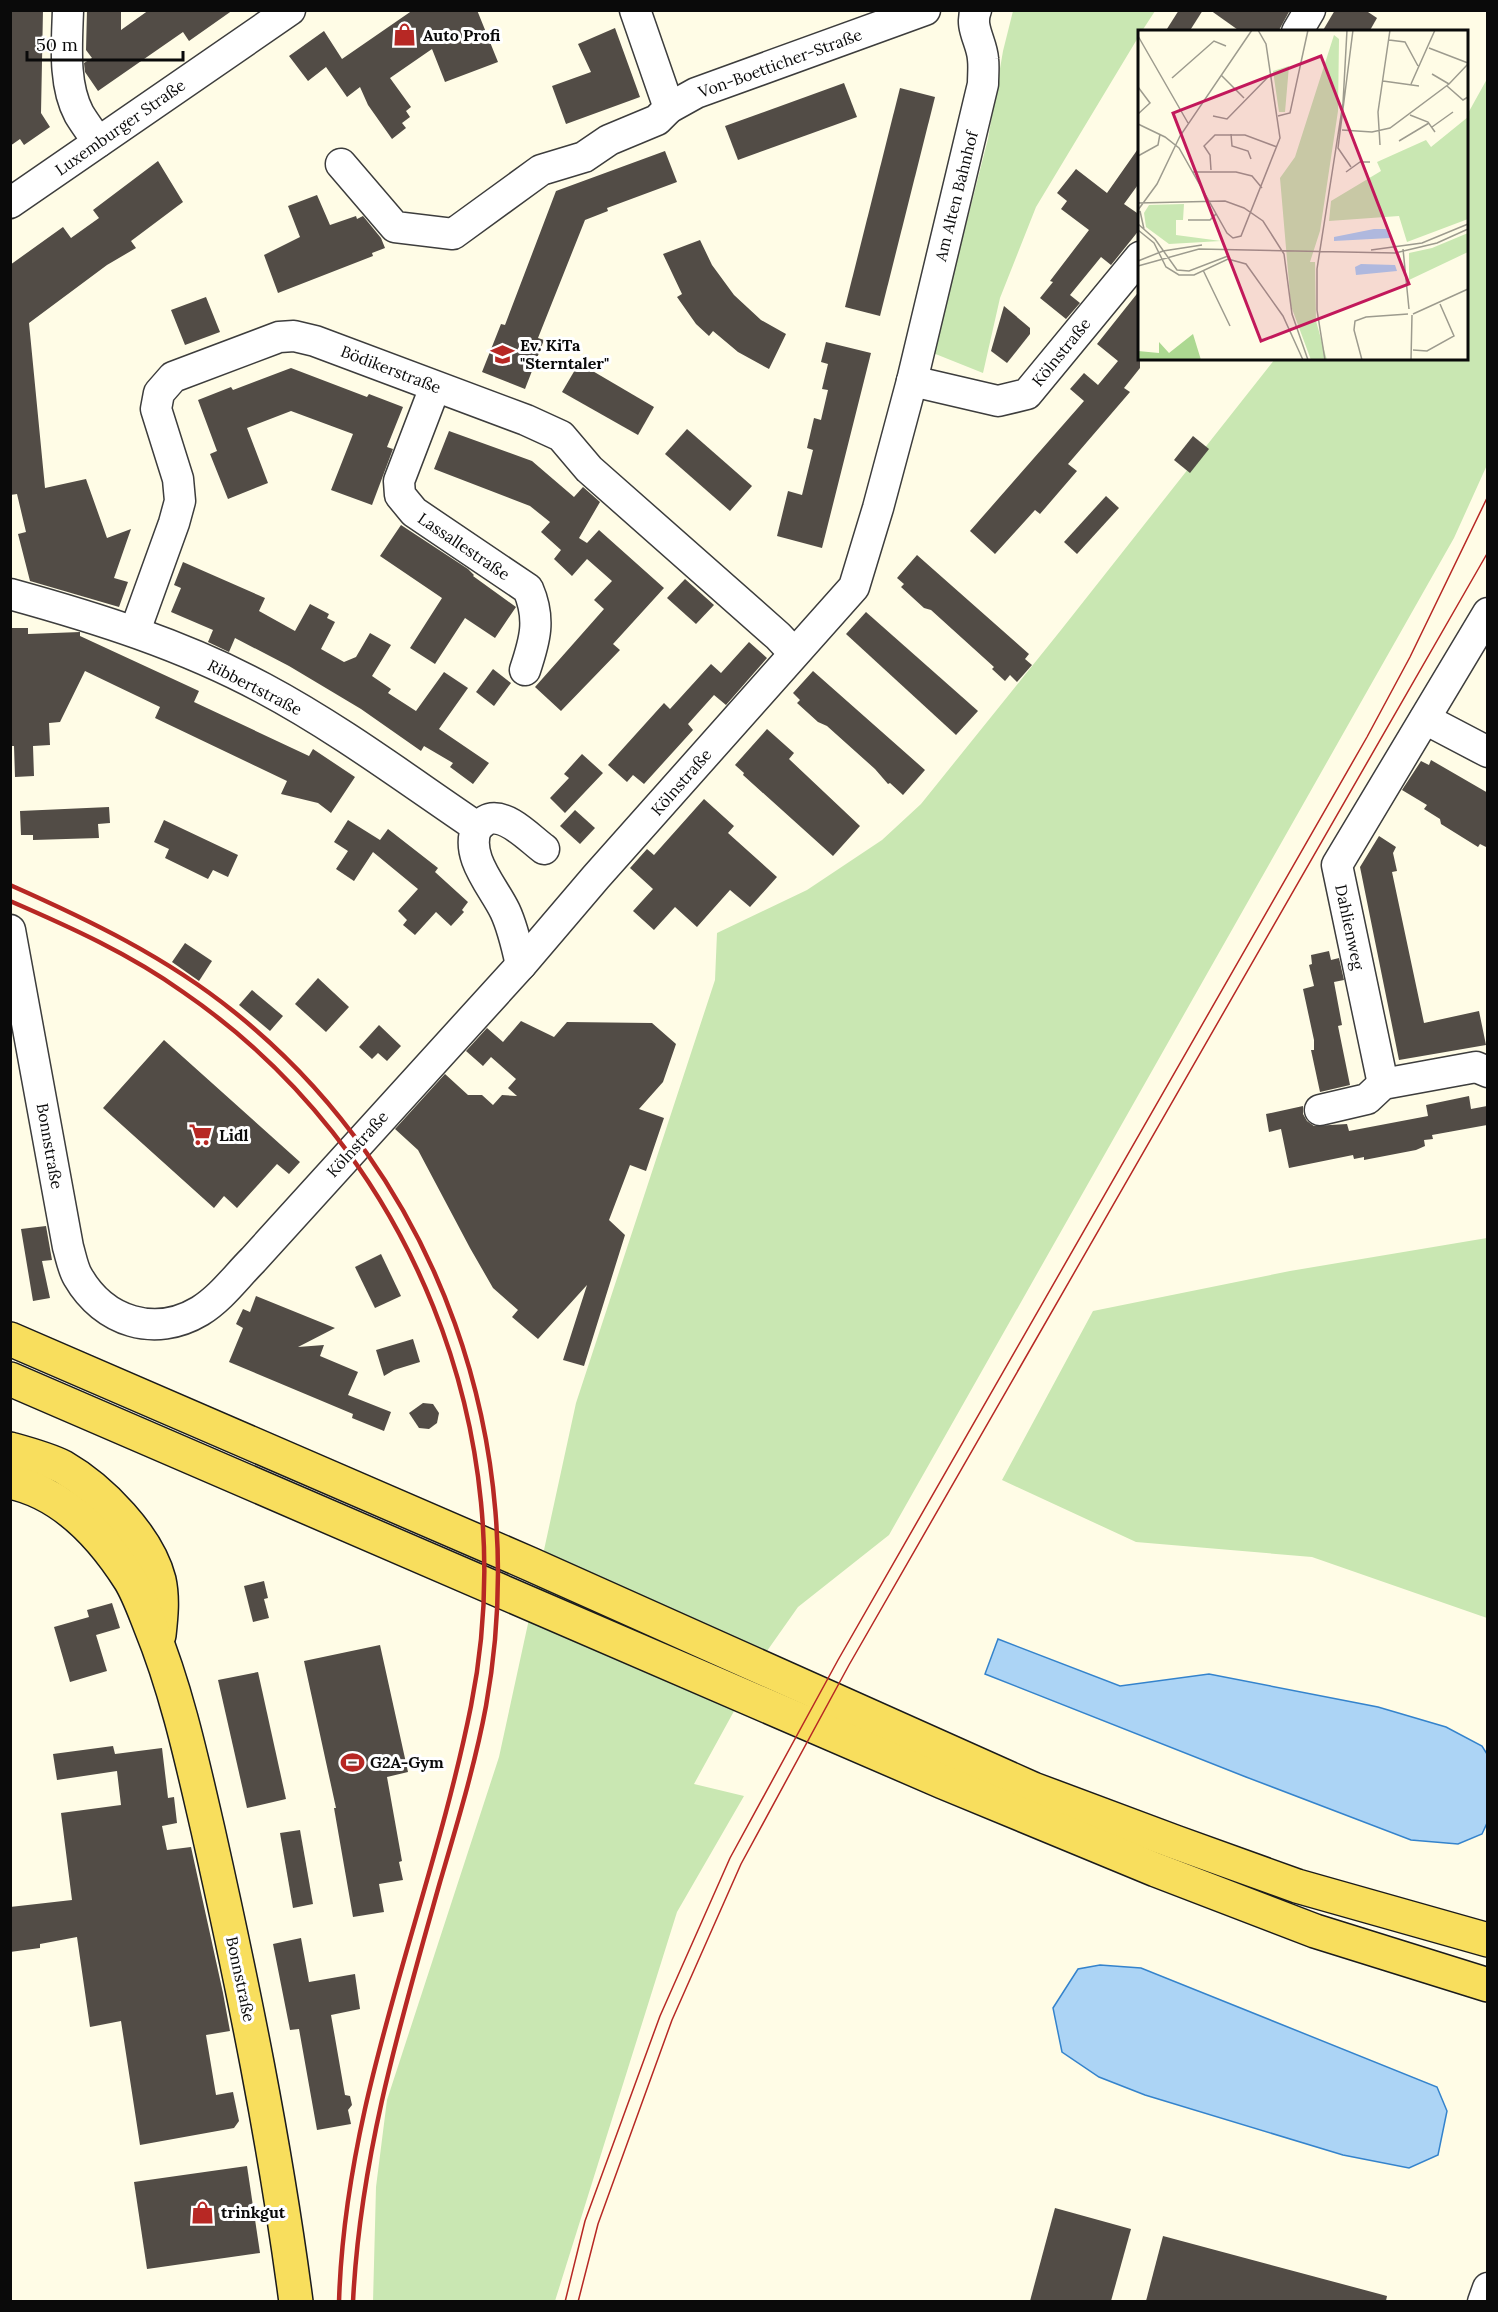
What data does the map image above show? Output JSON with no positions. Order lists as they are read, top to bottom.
{
  "streets": {
    "main road": ["Bonnstraße"],
    "street": [
      "Von-Boetticher-Straße",
      "Luxemburger Straße",
      "Am Alten Bahnhof",
      "Kölnstraße",
      "Bödikerstraße",
      "Lassallestraße",
      "Ribbertstraße",
      "Dahlienweg"
    ]
  },
  "crossings": [
    ["Am Alten Bahnhof", "Kölnstraße"],
    ["Kölnstraße", "Bödikerstraße"],
    ["Kölnstraße", "Bonnstraße"],
    ["Bödikerstraße", "Lassallestraße"],
    ["Bödikerstraße", "Ribbertstraße"]
  ],
  "places": {
    "shop": ["Auto Profi", "trinkgut"],
    "school or university": ["Ev. KiTa \"Sterntaler\""],
    "supermarket": ["Lidl"],
    "sports": ["G2A-Gym"]
  },
  "scale_bar": "50 m"
}
